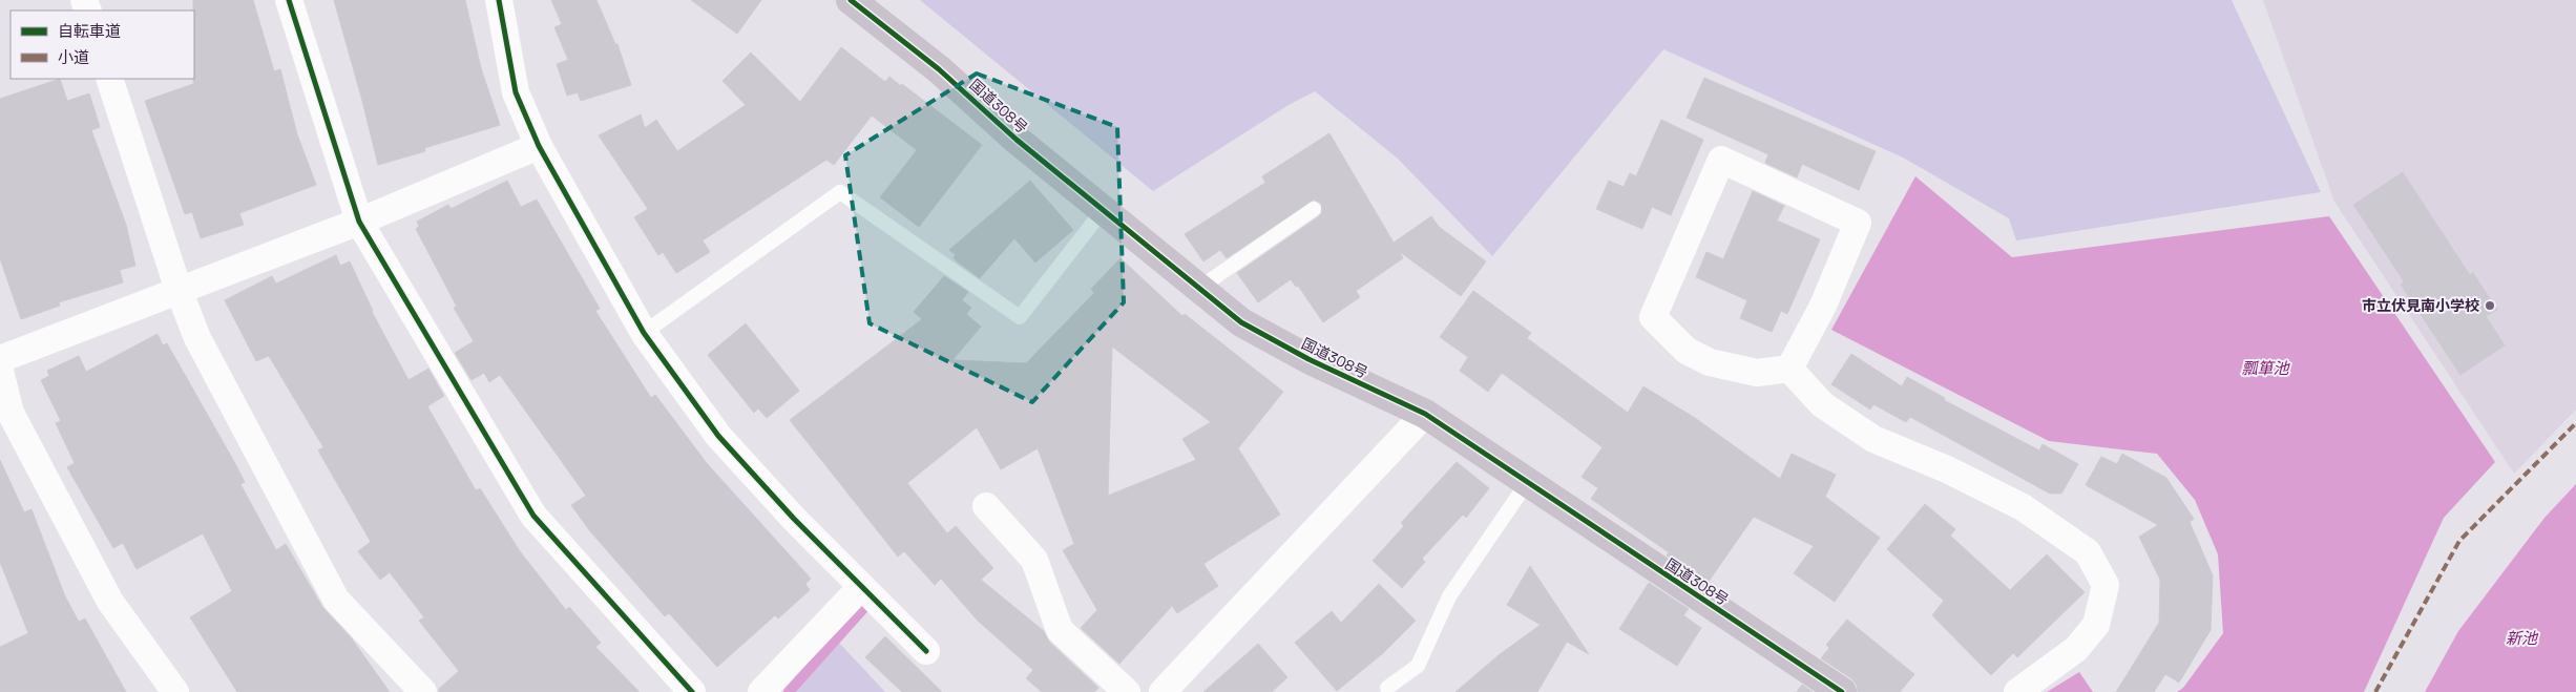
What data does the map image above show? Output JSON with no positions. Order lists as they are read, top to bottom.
{
  "streets": {
    "highway": ["国道308号"]
  },
  "water": ["瓢箪池", "新池"],
  "places": ["市立伏見南小学校"],
  "legend": ["自転車道", "小道"]
}
